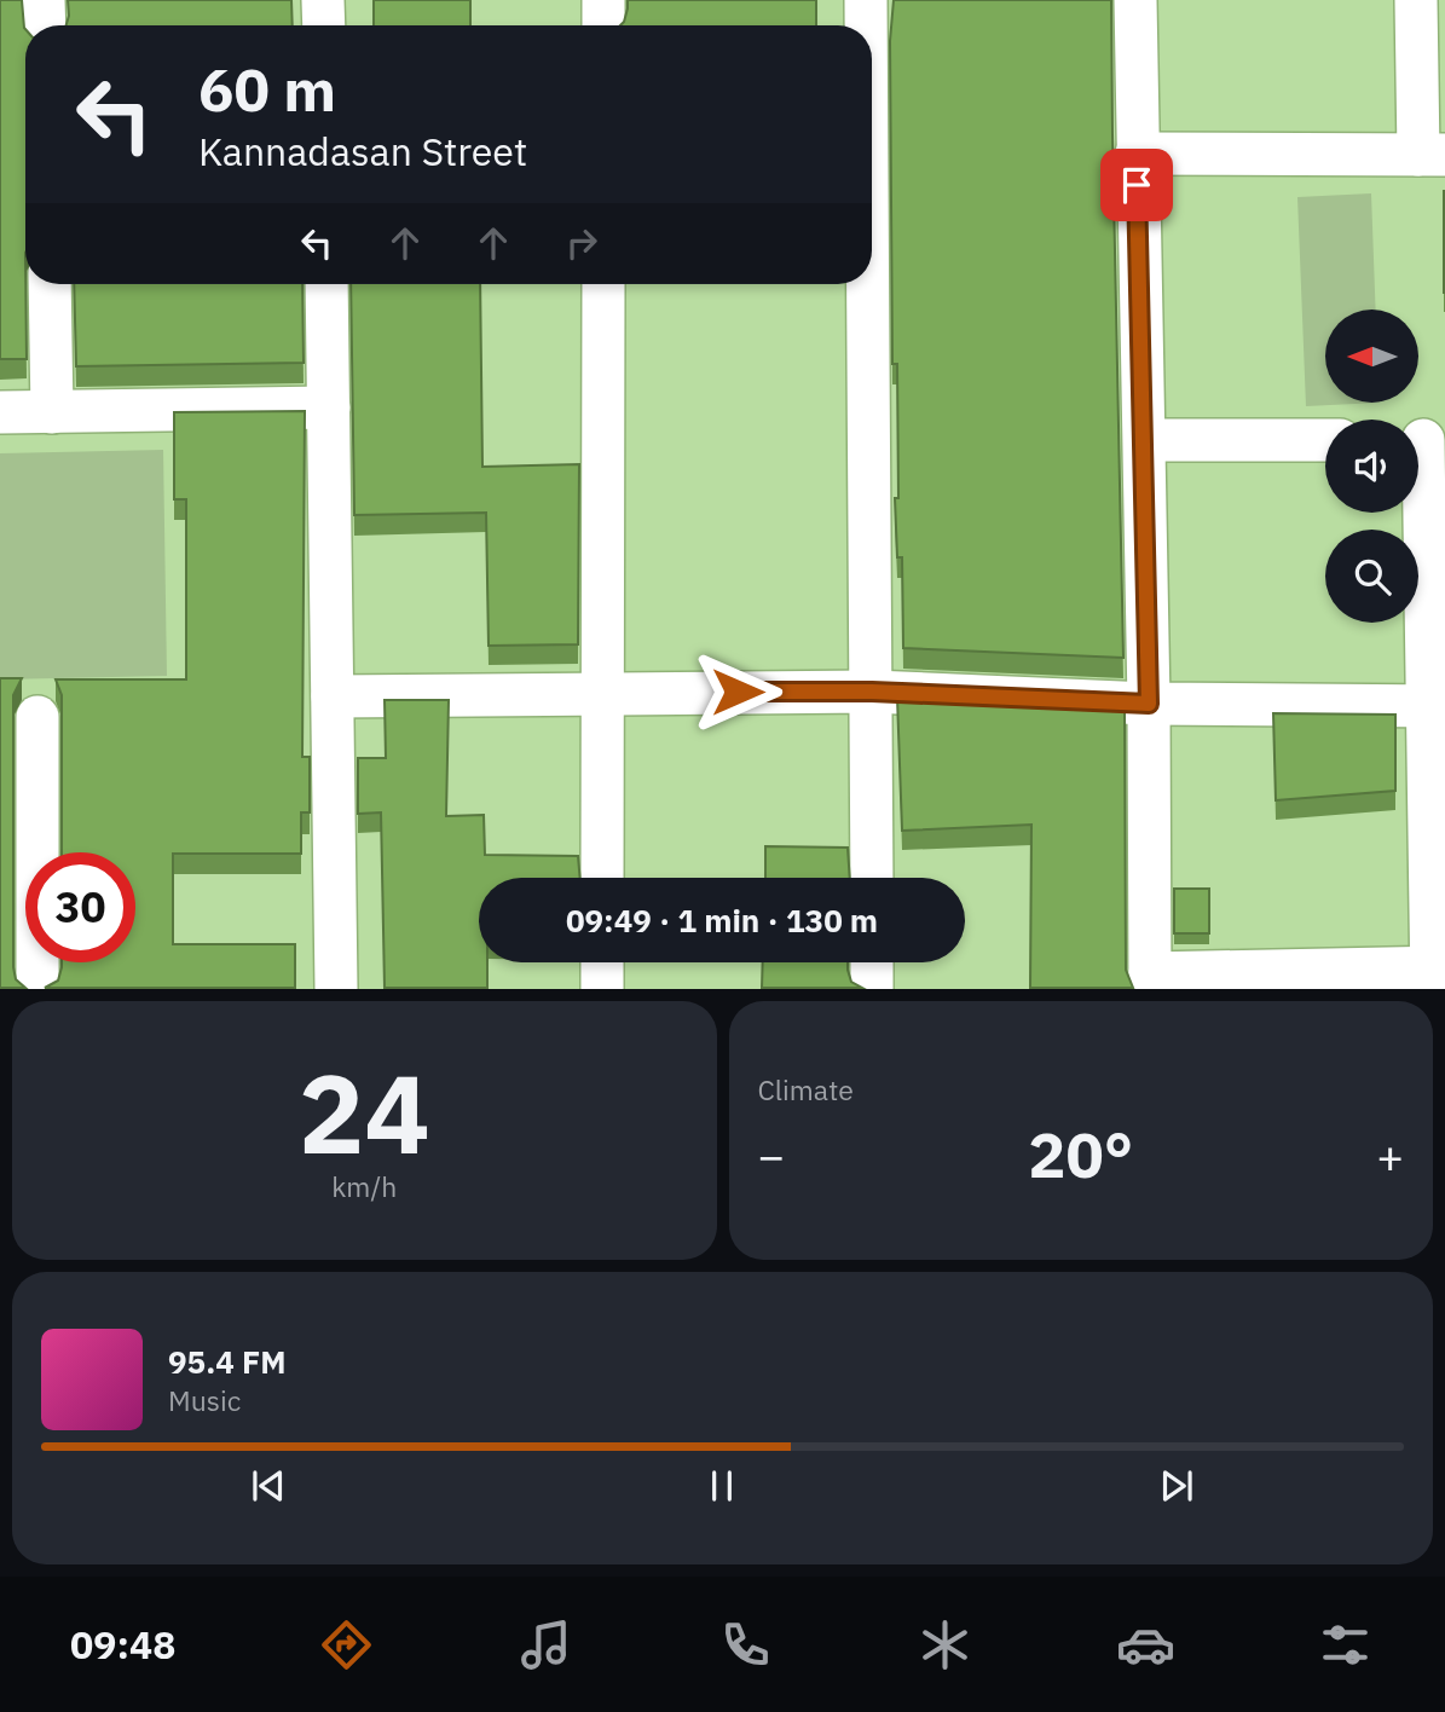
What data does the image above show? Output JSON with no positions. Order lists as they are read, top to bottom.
{
  "north": "left",
  "page": {
    "turn": ["60 m", "Kannadasan Street"],
    "limit": "30",
    "trip": "09:49 · 1 min · 130 m",
    "tile": [
      ["24", "km/h"],
      "Climate"
    ],
    "heat": ["−", "20°", "+"],
    "song": ["95.4 FM", "Music"],
    "tabs": "09:48"
  }
}
